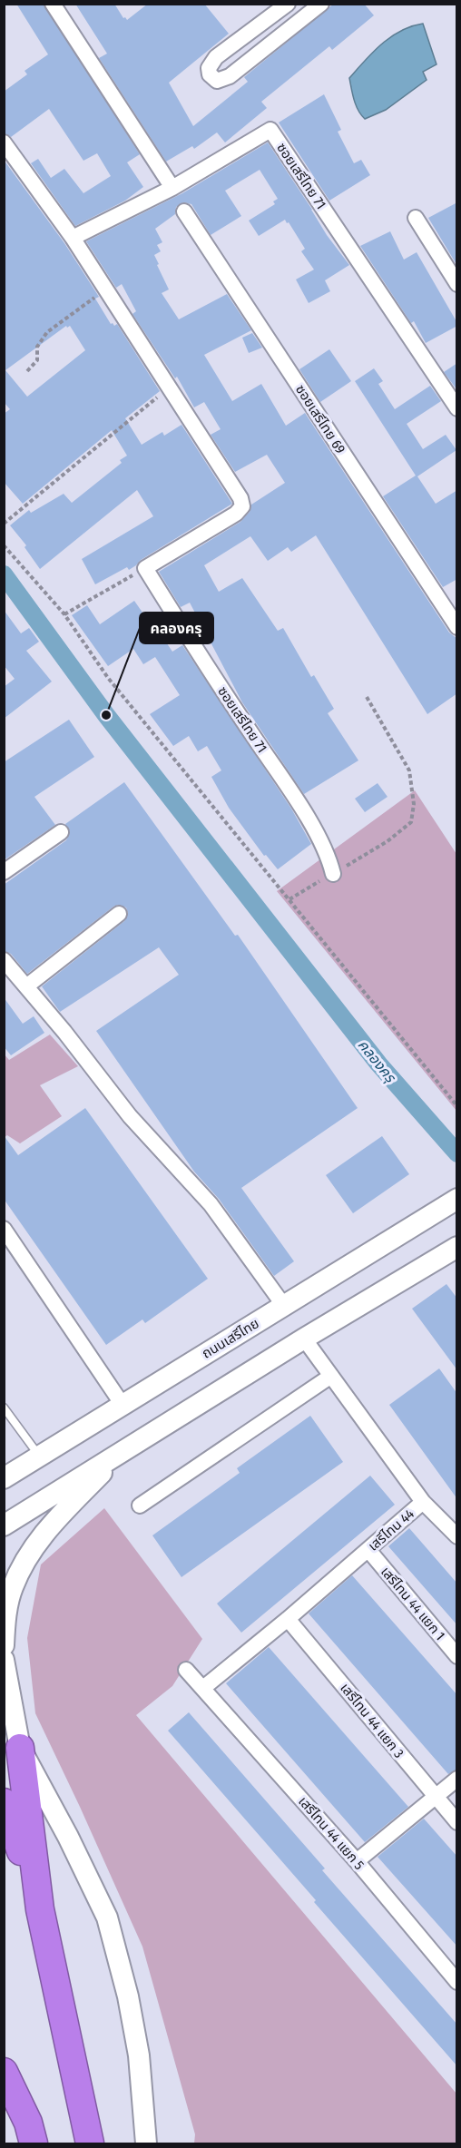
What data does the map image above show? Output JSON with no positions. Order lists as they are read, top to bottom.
{
  "streets": {
    "main road": ["ถนนเสรีไทย"],
    "street": [
      "ซอยเสรีไทย 71",
      "ซอยเสรีไทย 69",
      "เสรีไทน 44",
      "เสรีไทน 44 แยก 1",
      "เสรีไทน 44 แยก 3",
      "เสรีไทน 44 แยก 5"
    ]
  },
  "crossings": [
    ["เสรีไทน 44", "เสรีไทน 44 แยก 1"],
    ["เสรีไทน 44", "เสรีไทน 44 แยก 3"],
    ["เสรีไทน 44", "เสรีไทน 44 แยก 5"]
  ],
  "water": ["คลองครุ"],
  "places": ["คลองครุ"]
}
